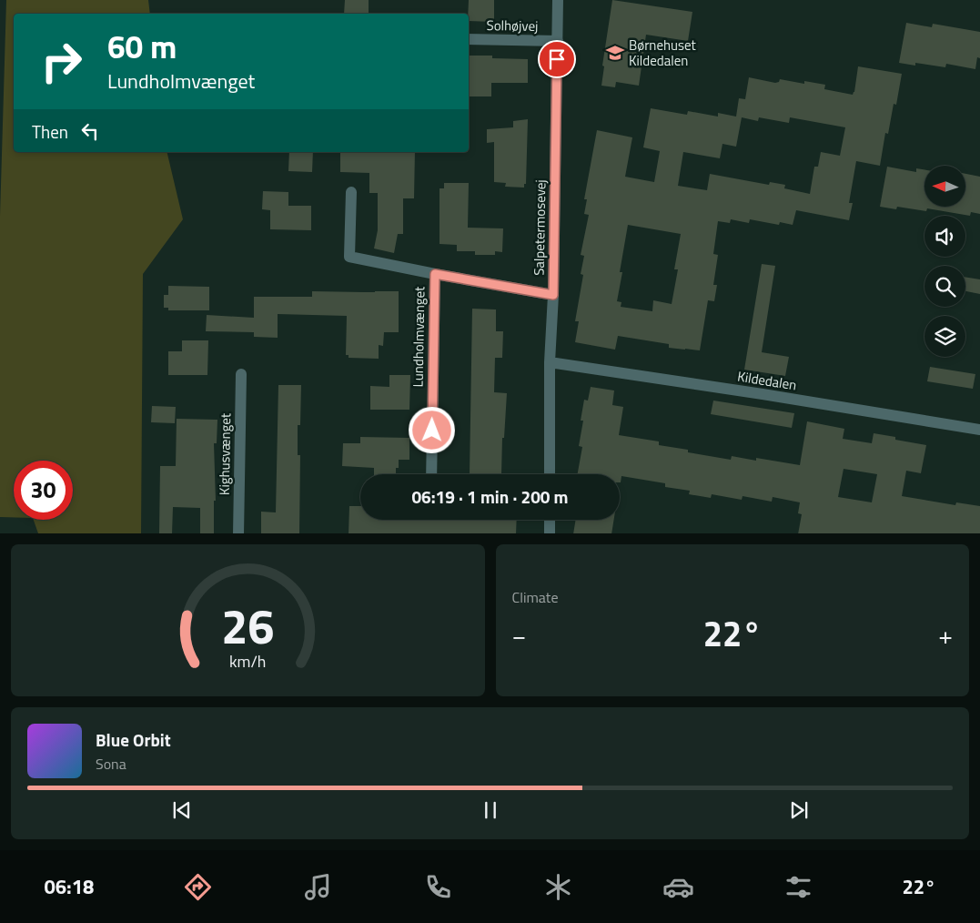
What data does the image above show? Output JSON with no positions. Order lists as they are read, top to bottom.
{
  "streets": {
    "street": [
      "Solhøjvej",
      "Salpetermosevej",
      "Lundholmvænget",
      "Kildedalen",
      "Kighusvænget"
    ]
  },
  "crossings": [
    ["Solhøjvej", "Salpetermosevej"],
    ["Salpetermosevej", "Lundholmvænget"],
    ["Salpetermosevej", "Kildedalen"]
  ],
  "places": {
    "school or university": ["Børnehuset Kildedalen"]
  },
  "north": "left",
  "page": {
    "turn": ["60 m", "Lundholmvænget"],
    "then": "Then",
    "limit": "30",
    "trip": "06:19 · 1 min · 200 m",
    "tile": "Climate",
    "heat": ["−", "22°", "+"],
    "song": ["Blue Orbit", "Sona"],
    "tabs": ["06:18", "22°"],
    "gauge": ["26", "km/h"]
  }
}
